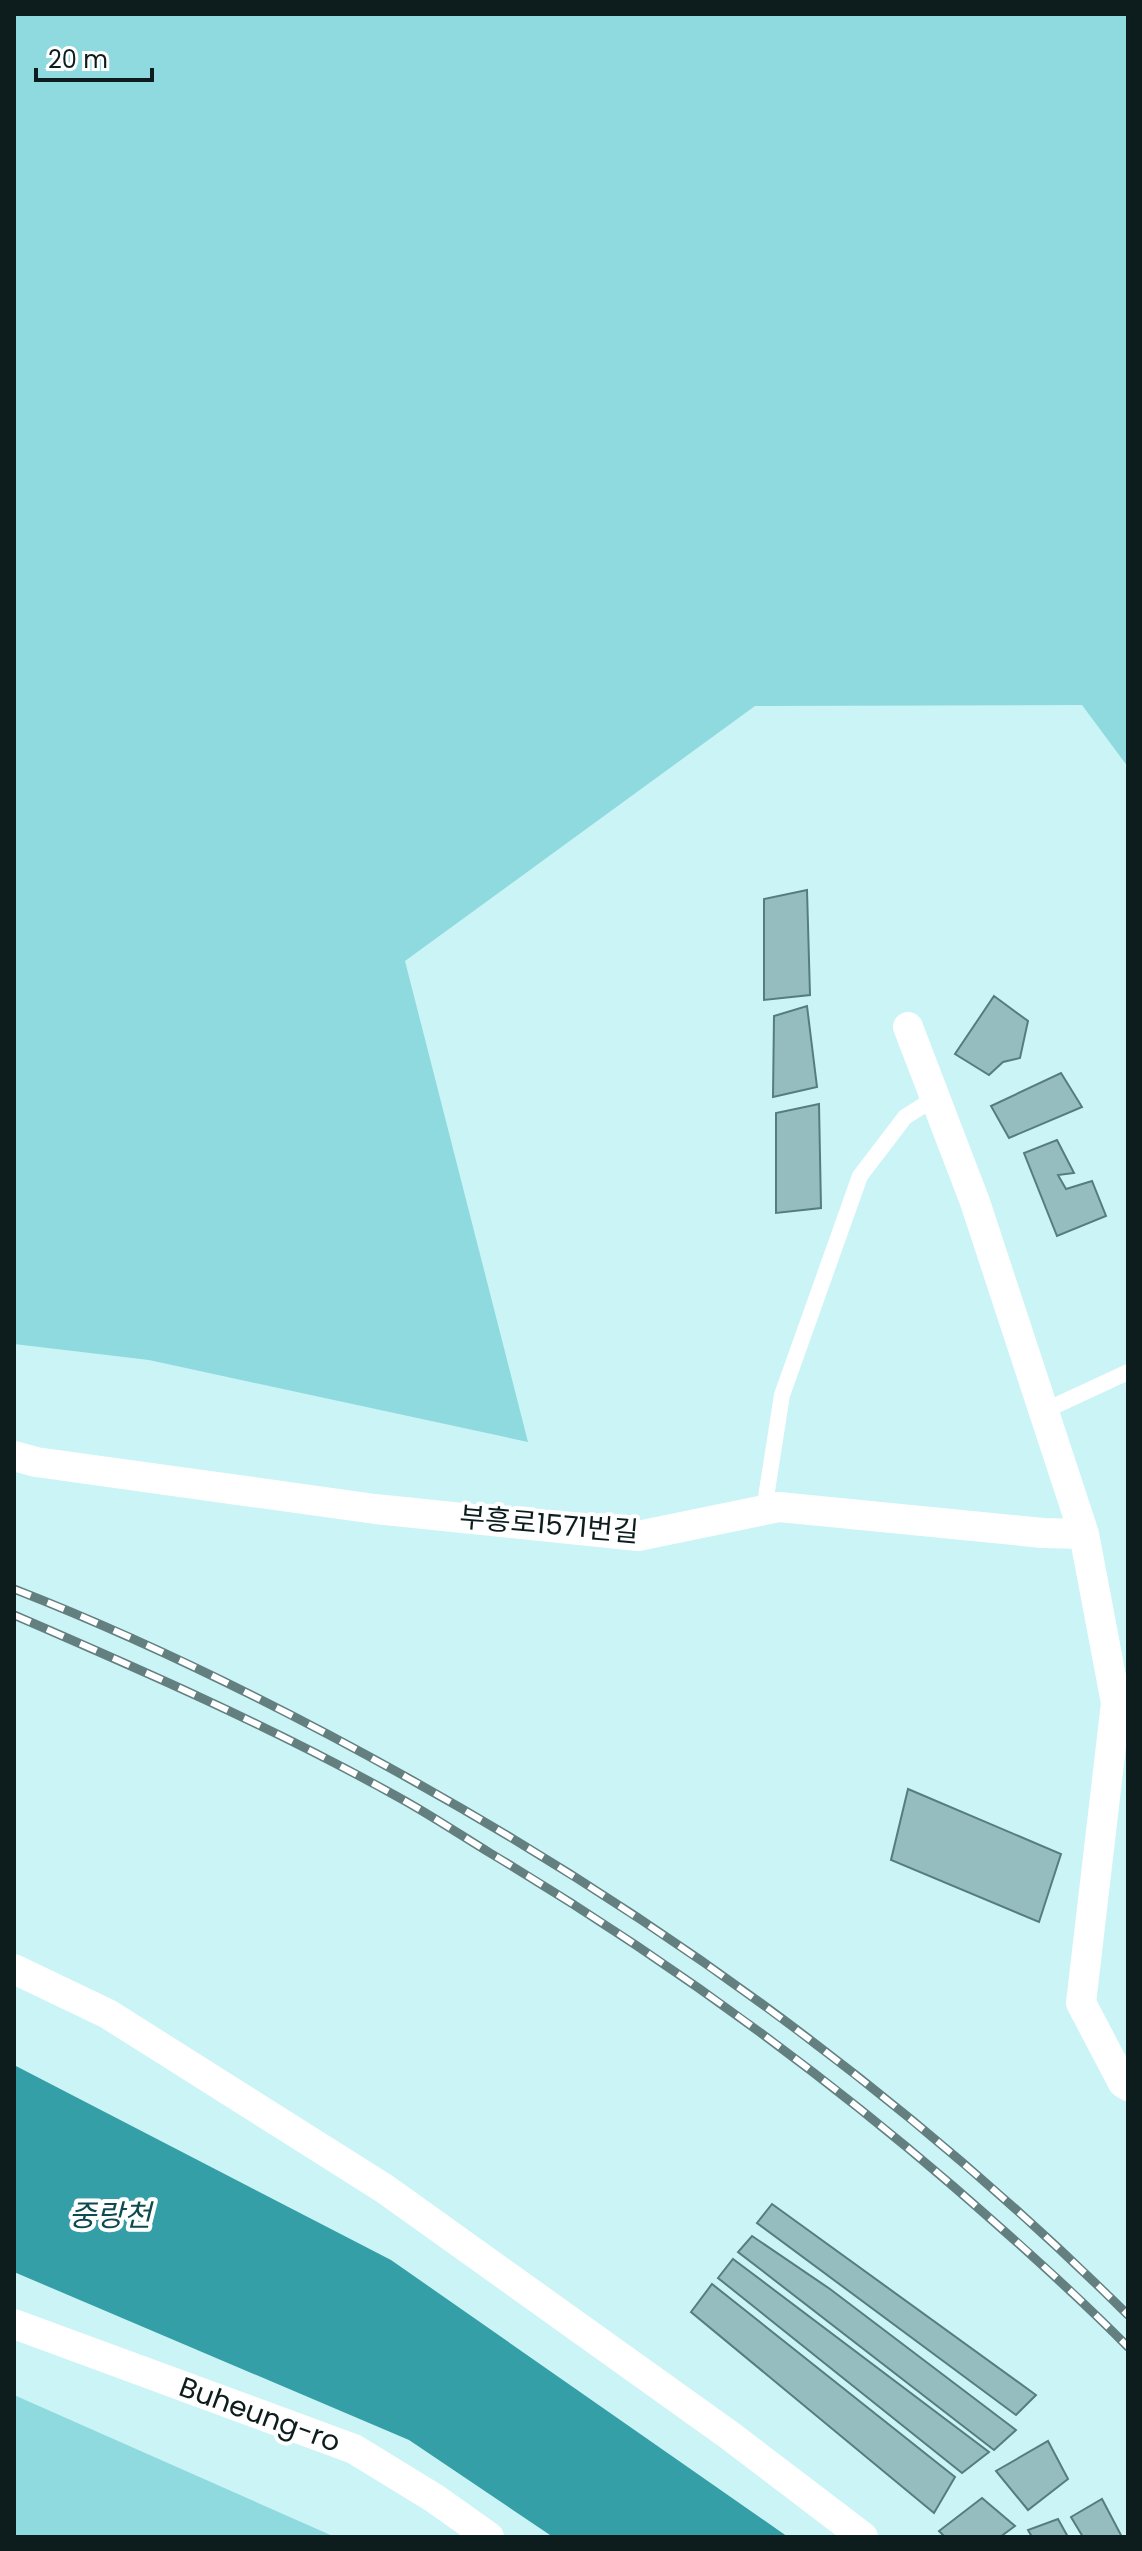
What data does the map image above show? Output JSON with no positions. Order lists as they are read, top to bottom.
{
  "streets": {
    "street": ["부흥로1571번길", "Buheung-ro"]
  },
  "water": ["중랑천"],
  "scale_bar": "20 m"
}
